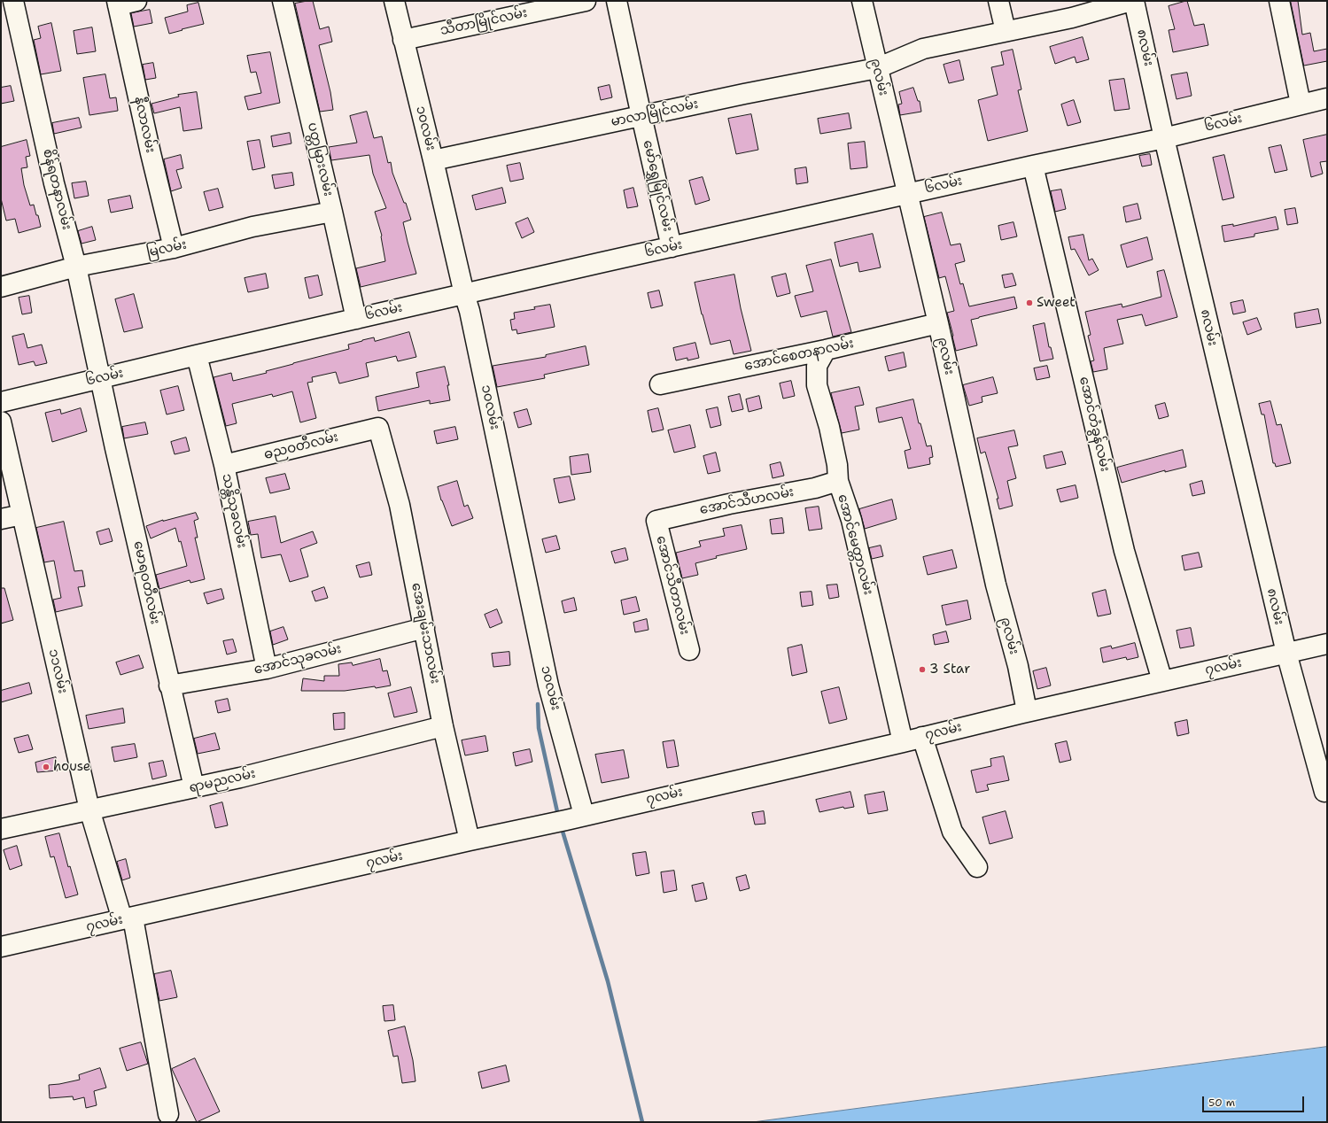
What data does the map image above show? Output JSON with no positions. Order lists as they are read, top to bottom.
{
  "streets": {
    "street": [
      "သီတာမြိုင်လမ်း",
      "၈လမ်း",
      "၉လမ်း",
      "မာလာမြိုင်လမ်း",
      "၆လမ်း",
      "နီလာလမ်း",
      "၁၀လမ်း",
      "ပတ္တမြားလမ်း",
      "မော်ရွှေမြိုင်လမ်း",
      "စိန်ရတနာလမ်း",
      "မြလမ်း",
      "အောင်စေတနာလမ်း",
      "အောင်တံခွန်လမ်း",
      "ဓညဝတီလမ်း",
      "အောင်သီဟလမ်း",
      "သန္တိသုခလမ်း",
      "အောင်မေတ္တာလမ်း",
      "မောရဝတီလမ်း",
      "အောင်သီတာလမ်း",
      "အေးချမ်းသာလမ်း",
      "အောင်သုခလမ်း",
      "၇လမ်း",
      "၁၁လမ်း",
      "ရာမညလမ်း"
    ]
  },
  "crossings": [
    ["သီတာမြိုင်လမ်း", "၁၀လမ်း"],
    ["၈လမ်း", "၆လမ်း"],
    ["၈လမ်း", "၇လမ်း"],
    ["၉လမ်း", "မာလာမြိုင်လမ်း"],
    ["၉လမ်း", "၆လမ်း"],
    ["၉လမ်း", "အောင်စေတနာလမ်း"],
    ["၉လမ်း", "၇လမ်း"],
    ["မာလာမြိုင်လမ်း", "၁၀လမ်း"],
    ["မာလာမြိုင်လမ်း", "မော်ရွှေမြိုင်လမ်း"],
    ["၆လမ်း", "၁၀လမ်း"],
    ["၆လမ်း", "ပတ္တမြားလမ်း"],
    ["၆လမ်း", "မော်ရွှေမြိုင်လမ်း"],
    ["၆လမ်း", "စိန်ရတနာလမ်း"],
    ["၆လမ်း", "အောင်တံခွန်လမ်း"],
    ["၆လမ်း", "သန္တိသုခလမ်း"],
    ["၆လမ်း", "မောရဝတီလမ်း"],
    ["နီလာလမ်း", "မြလမ်း"],
    ["၁၀လမ်း", "၇လမ်း"],
    ["ပတ္တမြားလမ်း", "မြလမ်း"],
    ["စိန်ရတနာလမ်း", "မြလမ်း"],
    ["စိန်ရတနာလမ်း", "မောရဝတီလမ်း"],
    ["အောင်စေတနာလမ်း", "အောင်မေတ္တာလမ်း"],
    ["အောင်တံခွန်လမ်း", "၇လမ်း"],
    ["ဓညဝတီလမ်း", "သန္တိသုခလမ်း"],
    ["ဓညဝတီလမ်း", "အေးချမ်းသာလမ်း"],
    ["အောင်သီဟလမ်း", "အောင်မေတ္တာလမ်း"],
    ["အောင်သီဟလမ်း", "အောင်သီတာလမ်း"],
    ["သန္တိသုခလမ်း", "အောင်သုခလမ်း"],
    ["အောင်မေတ္တာလမ်း", "၇လမ်း"],
    ["မောရဝတီလမ်း", "အောင်သုခလမ်း"],
    ["မောရဝတီလမ်း", "ရာမညလမ်း"],
    ["အေးချမ်းသာလမ်း", "အောင်သုခလမ်း"],
    ["အေးချမ်းသာလမ်း", "၇လမ်း"],
    ["အေးချမ်းသာလမ်း", "ရာမညလမ်း"],
    ["၇လမ်း", "၁၁လမ်း"],
    ["၁၁လမ်း", "ရာမညလမ်း"]
  ],
  "places": ["Sweet", "3 Star", "house"],
  "scale_bar": "50 m"
}
